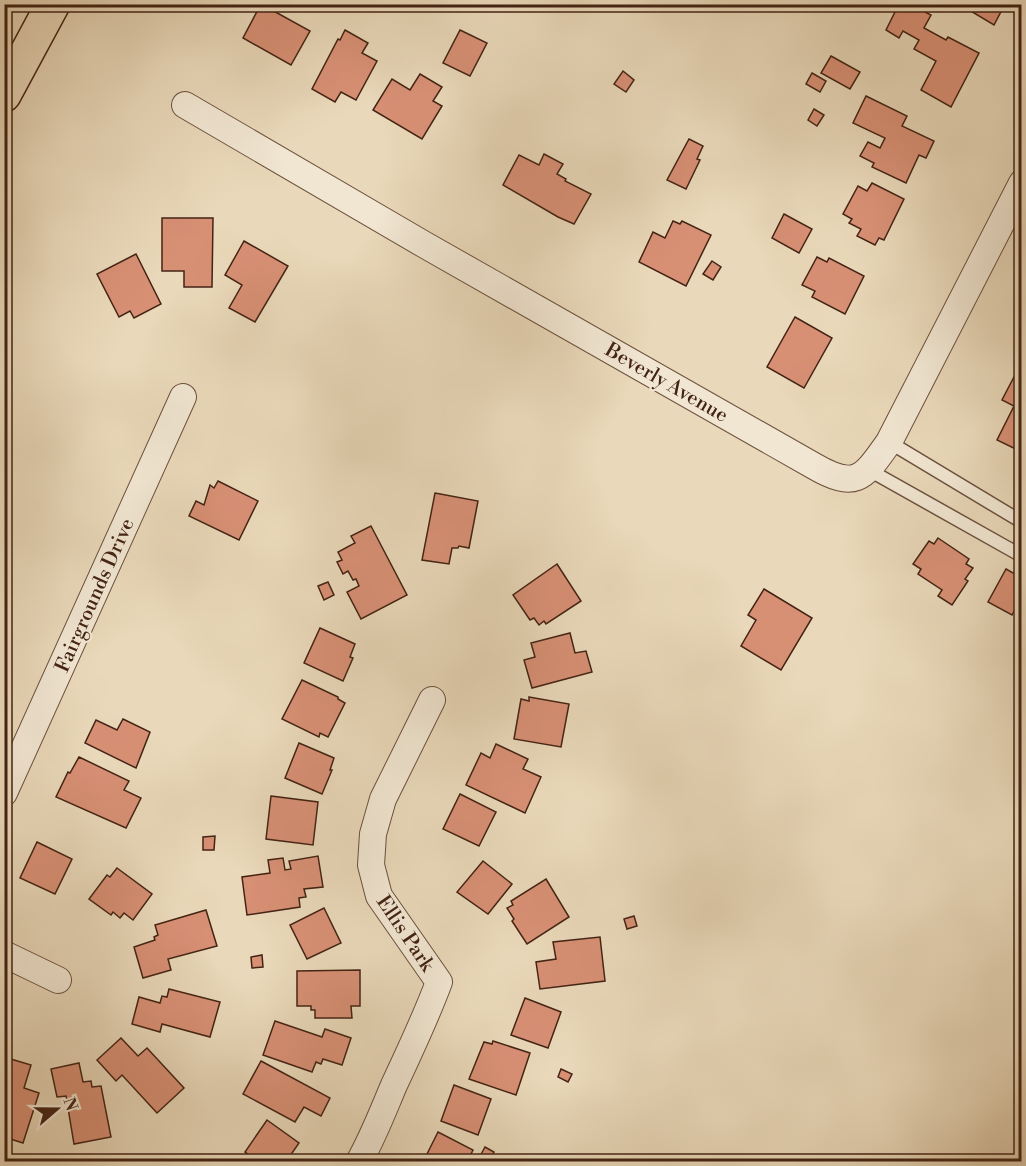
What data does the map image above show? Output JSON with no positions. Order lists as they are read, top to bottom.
{
  "streets": {
    "street": ["Beverly Avenue", "Fairgrounds Drive", "Ellis Park"]
  },
  "north": "right"
}
